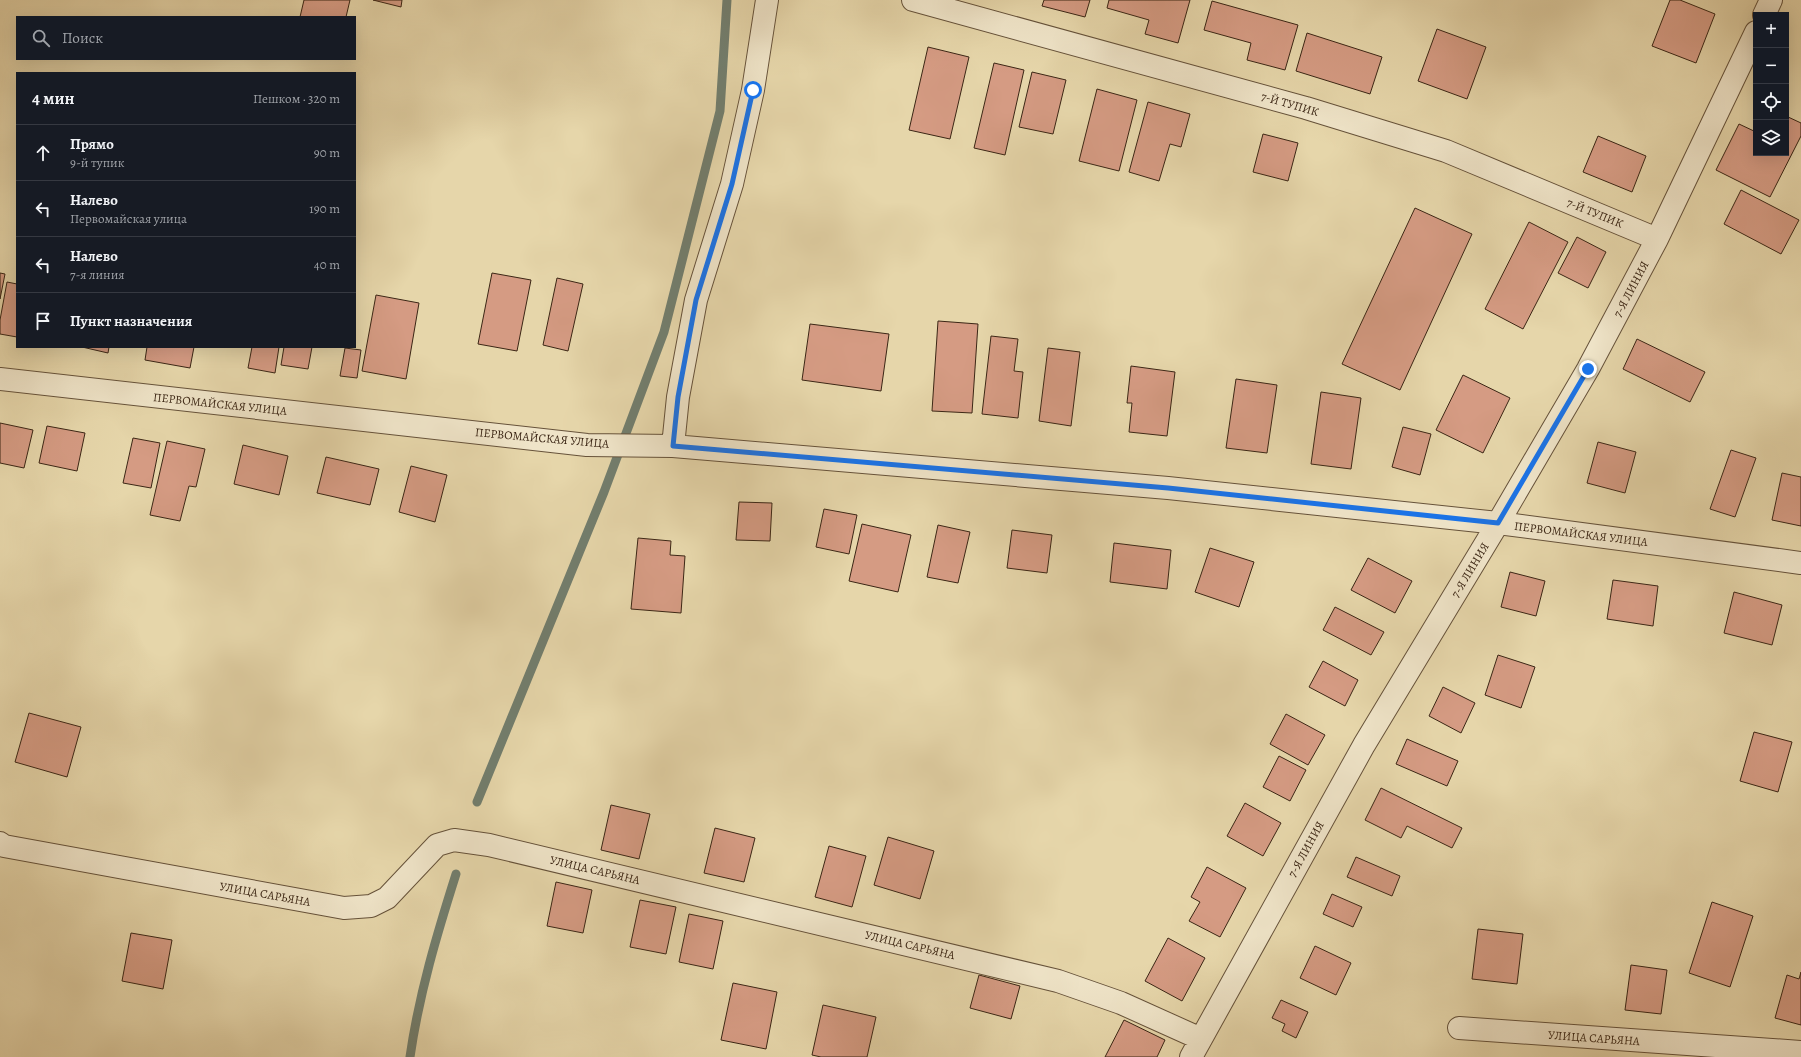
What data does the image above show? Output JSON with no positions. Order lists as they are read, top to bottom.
{
  "streets": {
    "street": [
      "7-Й ТУПИК",
      "7-Я ЛИНИЯ",
      "ПЕРВОМАЙСКАЯ УЛИЦА",
      "УЛИЦА САРЬЯНА"
    ]
  },
  "crossings": [
    ["7-Й ТУПИК", "7-Я ЛИНИЯ"],
    ["7-Я ЛИНИЯ", "ПЕРВОМАЙСКАЯ УЛИЦА"],
    ["7-Я ЛИНИЯ", "УЛИЦА САРЬЯНА"]
  ],
  "page": {
    "map_buttons": ["+", "−"],
    "search": "Поиск",
    "heading": ["4 мин", "Пешком · 320 m"],
    "list": [
      ["Прямо", "9-й тупик", "90 m"],
      ["Налево", "Первомайская улица", "190 m"],
      ["Налево", "7-я линия", "40 m"],
      "Пункт назначения"
    ]
  }
}
